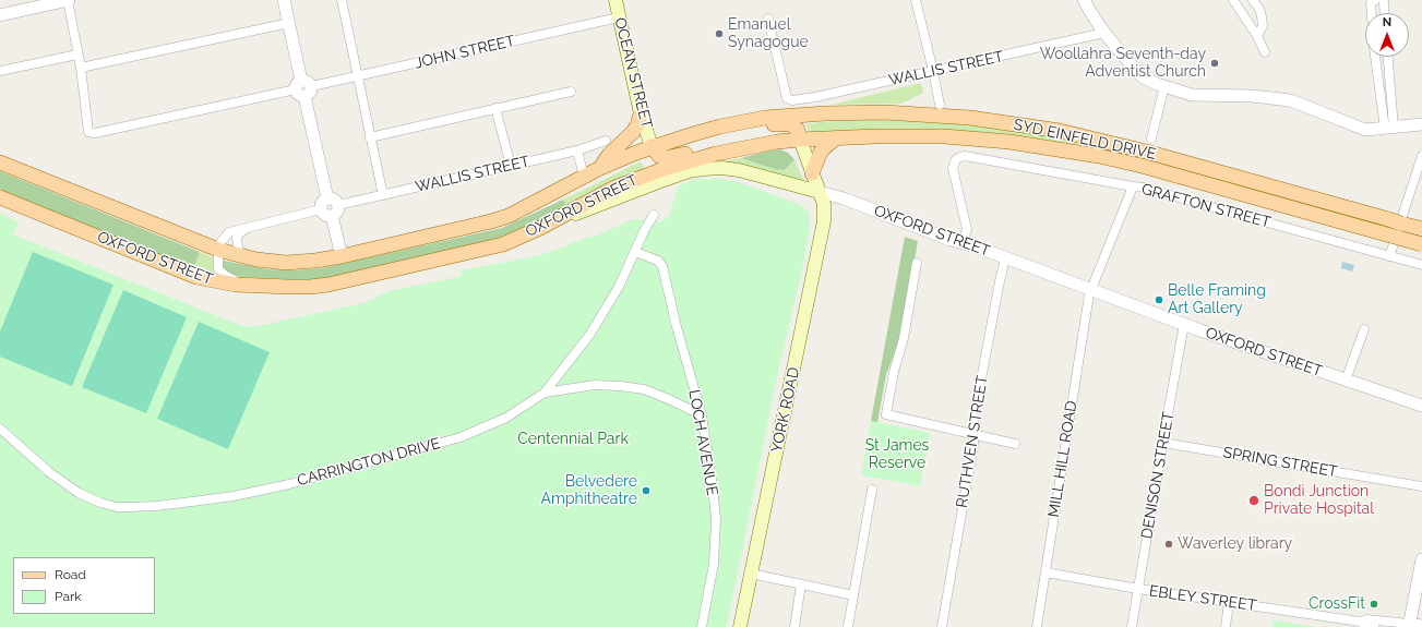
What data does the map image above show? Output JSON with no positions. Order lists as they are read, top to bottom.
{
  "streets": {
    "main road": [
      "OCEAN STREET",
      "SYD EINFELD DRIVE",
      "OXFORD STREET",
      "YORK ROAD"
    ],
    "street": [
      "JOHN STREET",
      "WALLIS STREET",
      "GRAFTON STREET",
      "RUTHVEN STREET",
      "LOCH AVENUE",
      "MILL HILL ROAD",
      "CARRINGTON DRIVE",
      "SPRING STREET",
      "DENISON STREET",
      "EBLEY STREET"
    ]
  },
  "crossings": [
    ["JOHN STREET", "OCEAN STREET"],
    ["OCEAN STREET", "OXFORD STREET"],
    ["SYD EINFELD DRIVE", "OXFORD STREET"],
    ["OXFORD STREET", "GRAFTON STREET"],
    ["OXFORD STREET", "YORK ROAD"],
    ["OXFORD STREET", "RUTHVEN STREET"],
    ["OXFORD STREET", "MILL HILL ROAD"],
    ["OXFORD STREET", "DENISON STREET"],
    ["GRAFTON STREET", "MILL HILL ROAD"],
    ["LOCH AVENUE", "CARRINGTON DRIVE"],
    ["MILL HILL ROAD", "EBLEY STREET"],
    ["SPRING STREET", "DENISON STREET"],
    ["DENISON STREET", "EBLEY STREET"]
  ],
  "parks": ["Centennial Park", "St James Reserve"],
  "places": [
    "Emanuel Synagogue",
    "Woollahra Seventh-day Adventist Church",
    "Belle Framing Art Gallery",
    "Belvedere Amphitheatre",
    "Bondi Junction Private Hospital",
    "Waverley library",
    "CrossFit"
  ],
  "legend": ["Road", "Park"],
  "north": "top"
}
